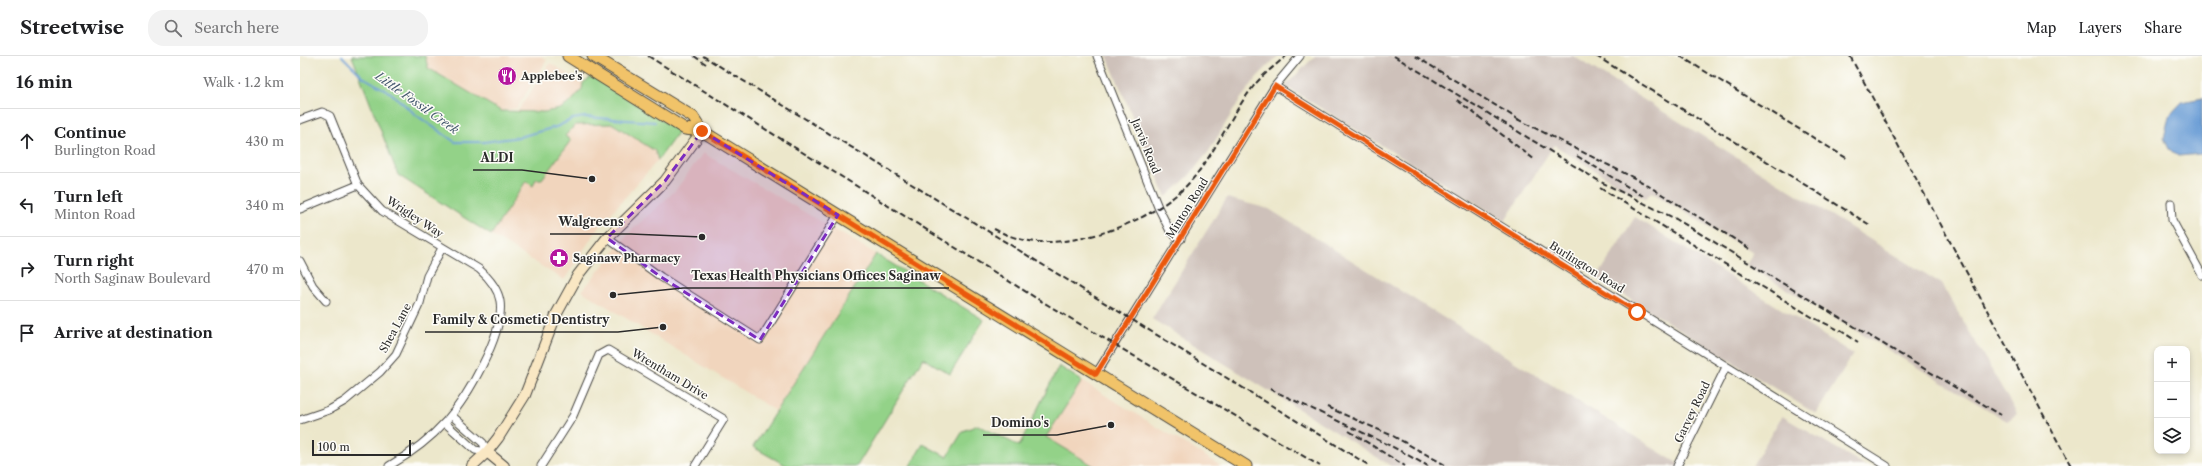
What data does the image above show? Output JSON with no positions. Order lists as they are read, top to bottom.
{
  "streets": {
    "street": [
      "Jarvis Road",
      "Minton Road",
      "Wrigley Way",
      "Burlington Road",
      "Shea Lane",
      "Wrentham Drive",
      "Garvey Road"
    ]
  },
  "crossings": [
    ["Jarvis Road", "Minton Road"],
    ["Minton Road", "Burlington Road"],
    ["Wrigley Way", "Shea Lane"],
    ["Burlington Road", "Garvey Road"]
  ],
  "water": ["Little Fossil Creek"],
  "places": {
    "restaurant": ["Applebee's"],
    "other": [
      "ALDI",
      "Walgreens",
      "Texas Health Physicians Offices Saginaw",
      "Family & Cosmetic Dentistry",
      "Domino's"
    ],
    "pharmacy": ["Saginaw Pharmacy"]
  },
  "scale_bar": "100 m",
  "page": {
    "header": "Streetwise",
    "search": "Search here",
    "nav": ["Map", "Layers", "Share"],
    "heading": ["16 min", "Walk · 1.2 km"],
    "list": [
      ["Continue", "Burlington Road", "430 m"],
      ["Turn left", "Minton Road", "340 m"],
      ["Turn right", "North Saginaw Boulevard", "470 m"],
      "Arrive at destination"
    ],
    "map_buttons": ["+", "−"],
    "scale": "100 m"
  }
}
